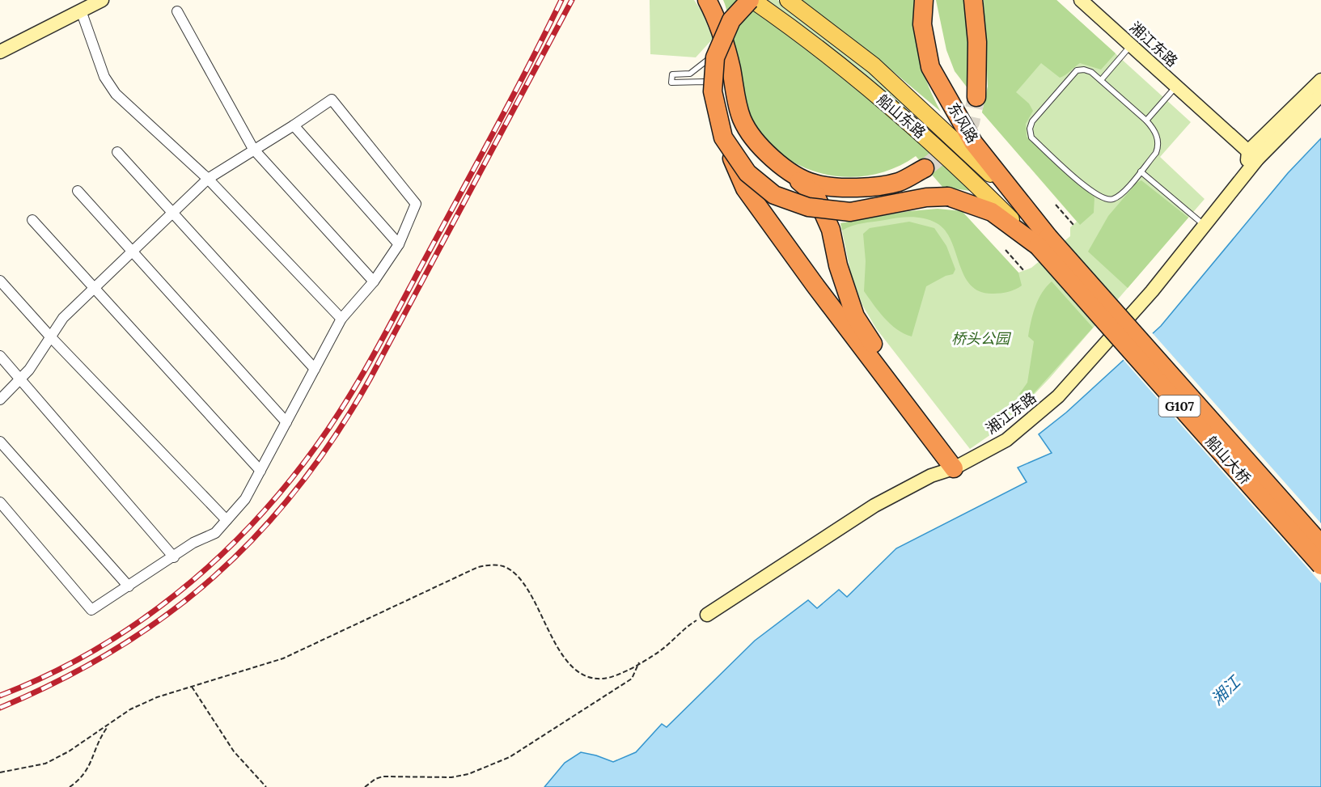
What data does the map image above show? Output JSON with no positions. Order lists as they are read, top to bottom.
{
  "streets": {
    "highway": ["东风路", "G107", "船山大桥"],
    "main road": ["船山东路"],
    "street": ["湘江东路"]
  },
  "crossings": [
    ["船山东路", "东风路"],
    ["船山东路", "船山大桥"],
    ["东风路", "船山大桥"]
  ],
  "water": ["湘江"],
  "parks": ["桥头公园"]
}
